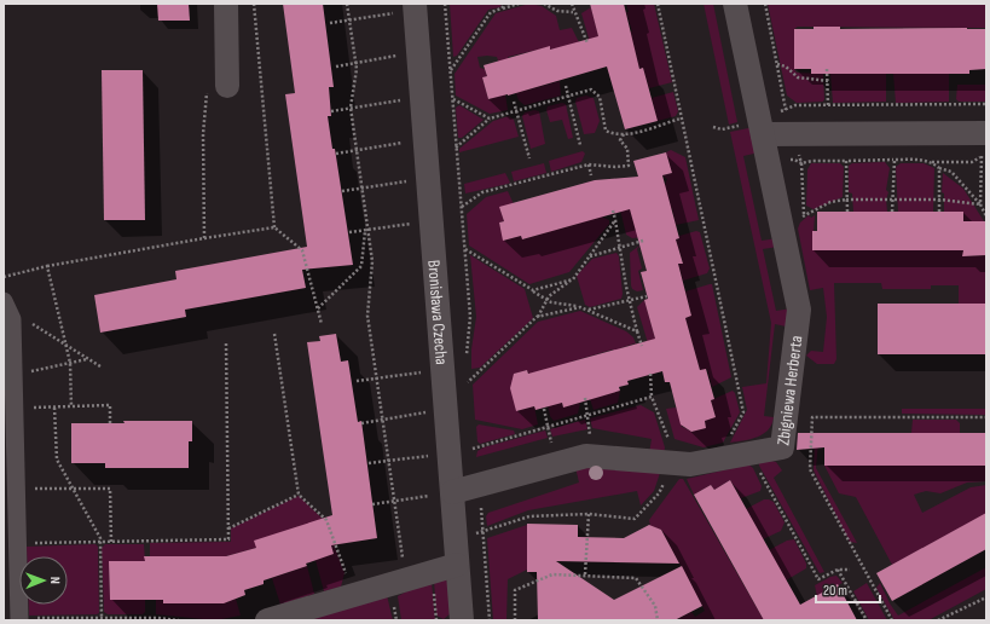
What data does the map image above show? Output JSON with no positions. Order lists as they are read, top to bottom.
{
  "streets": {
    "street": ["Bronisława Czecha", "Zbigniewa Herberta"]
  },
  "crossings": [
    ["Bronisława Czecha", "Zbigniewa Herberta"]
  ],
  "scale_bar": "20 m",
  "north": "right"
}
